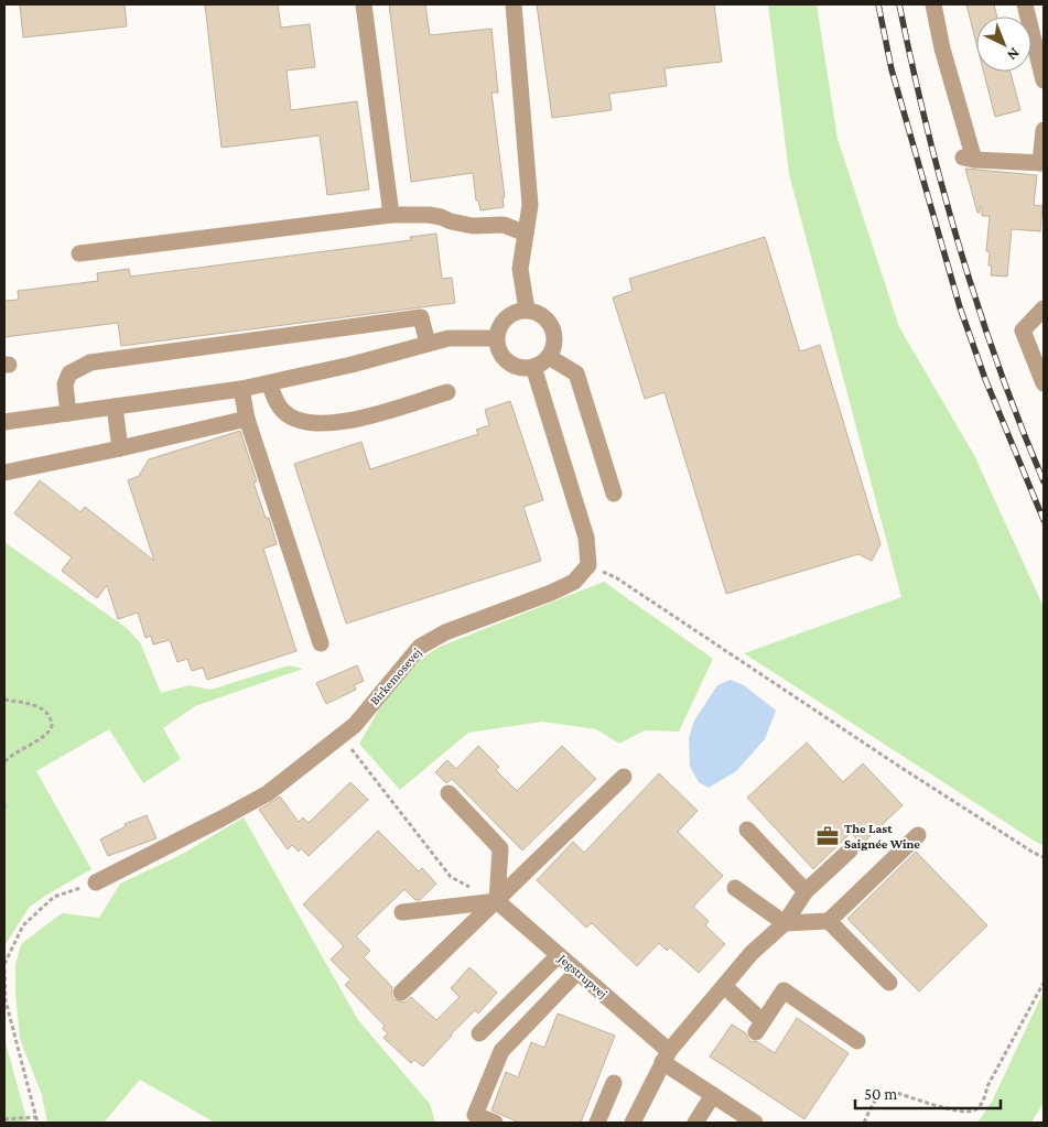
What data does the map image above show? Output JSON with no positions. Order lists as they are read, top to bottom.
{
  "streets": {
    "street": ["Birkemosevej", "Jegstrupvej"]
  },
  "places": {
    "office": ["The Last Saignée Wine"]
  },
  "scale_bar": "50 m",
  "north": "bottom right"
}
